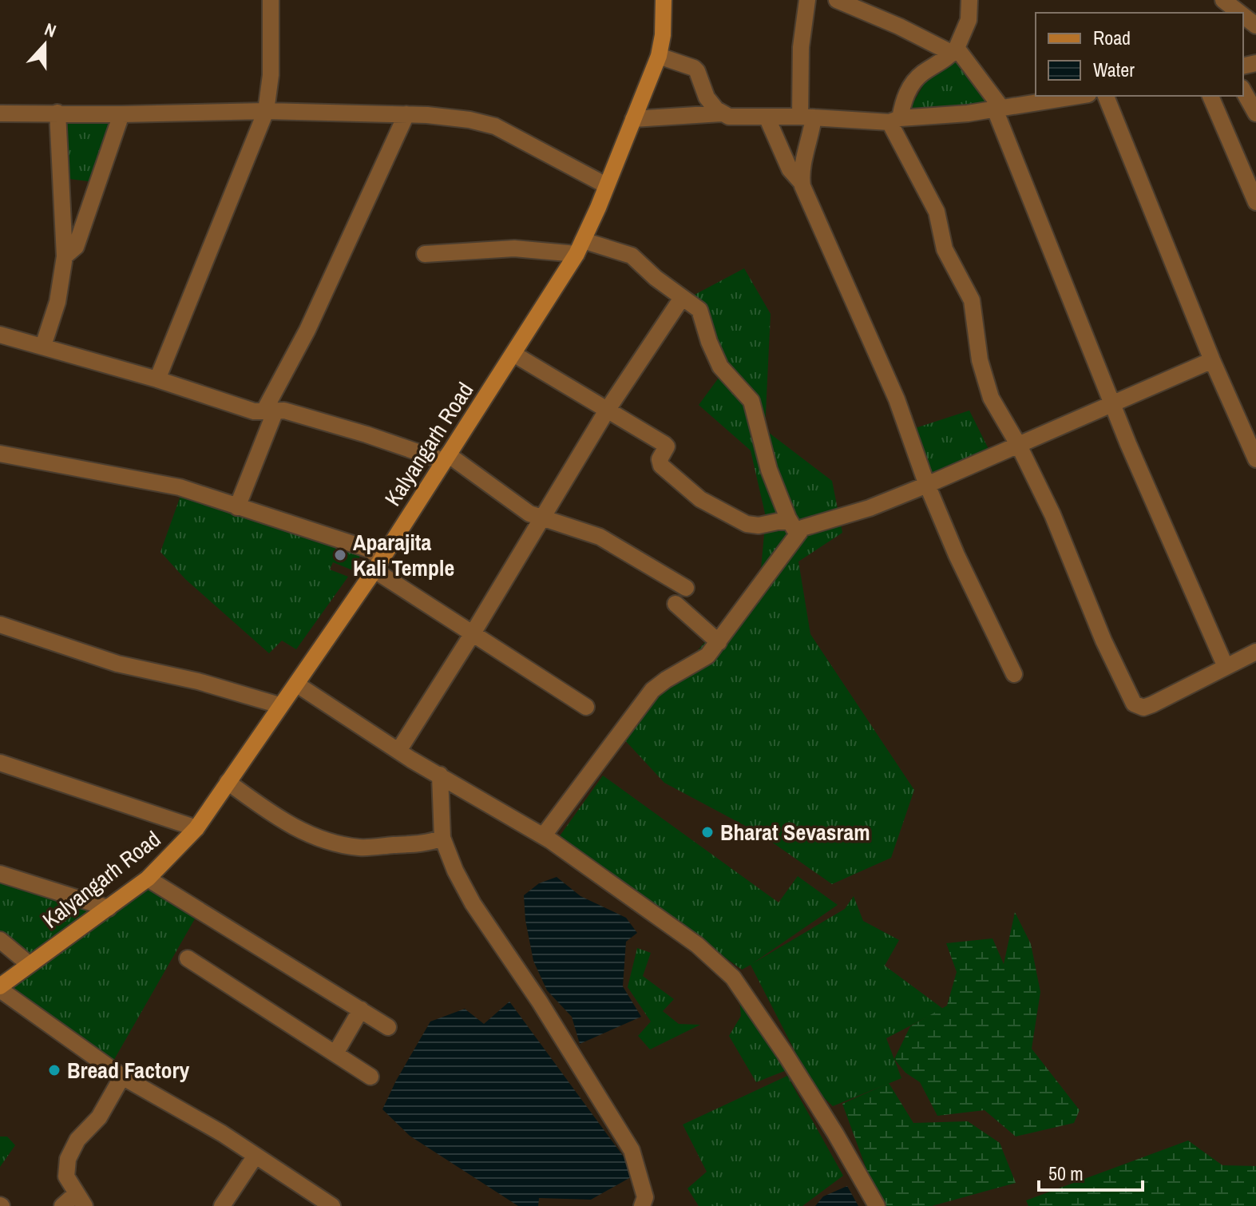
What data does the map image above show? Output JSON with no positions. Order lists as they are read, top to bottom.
{
  "streets": {
    "main road": ["Kalyangarh Road"]
  },
  "places": ["Aparajita Kali Temple", "Bharat Sevasram", "Bread Factory"],
  "legend": ["Road", "Water"],
  "scale_bar": "50 m",
  "north": "top"
}
